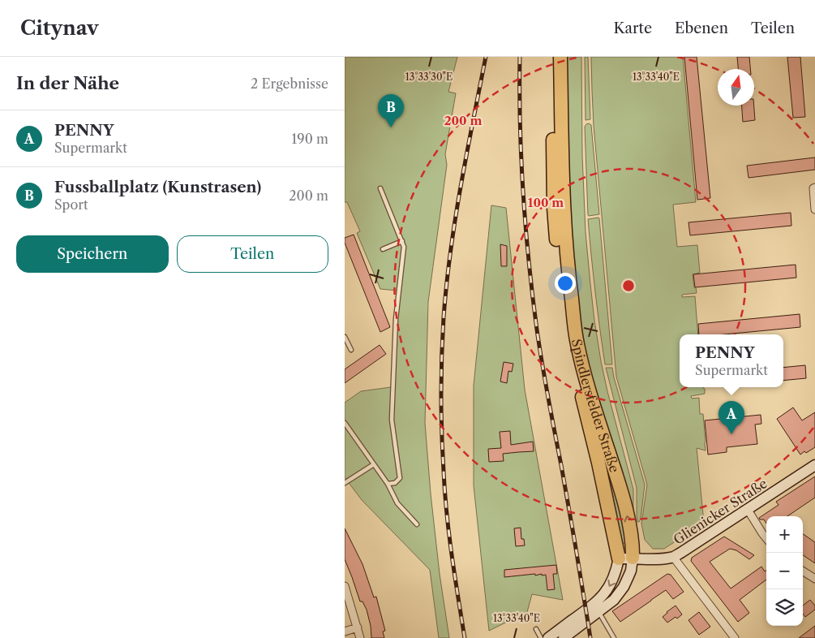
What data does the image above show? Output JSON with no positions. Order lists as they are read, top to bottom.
{
  "streets": {
    "highway": ["Spindlersfelder Straße"],
    "street": ["Glienicker Straße"]
  },
  "crossings": [
    ["Spindlersfelder Straße", "Glienicker Straße"]
  ],
  "north": "top",
  "page": {
    "header": "Citynav",
    "nav": ["Karte", "Ebenen", "Teilen"],
    "heading": ["In der Nähe", "2 Ergebnisse"],
    "pins": ["B", "A"],
    "list": [
      {
        "mark": "A",
        "name": "PENNY",
        "note": "Supermarkt",
        "value": "190 m"
      },
      {
        "mark": "B",
        "name": "Fussballplatz (Kunstrasen)",
        "note": "Sport",
        "value": "200 m"
      }
    ],
    "buttons": ["Speichern", "Teilen"],
    "popup": ["PENNY", "Supermarkt"],
    "map_buttons": ["+", "−"]
  },
  "coordinates": ["13°33'30\"E", "13°33'40\"E"],
  "rings": ["200 m", "100 m"]
}
